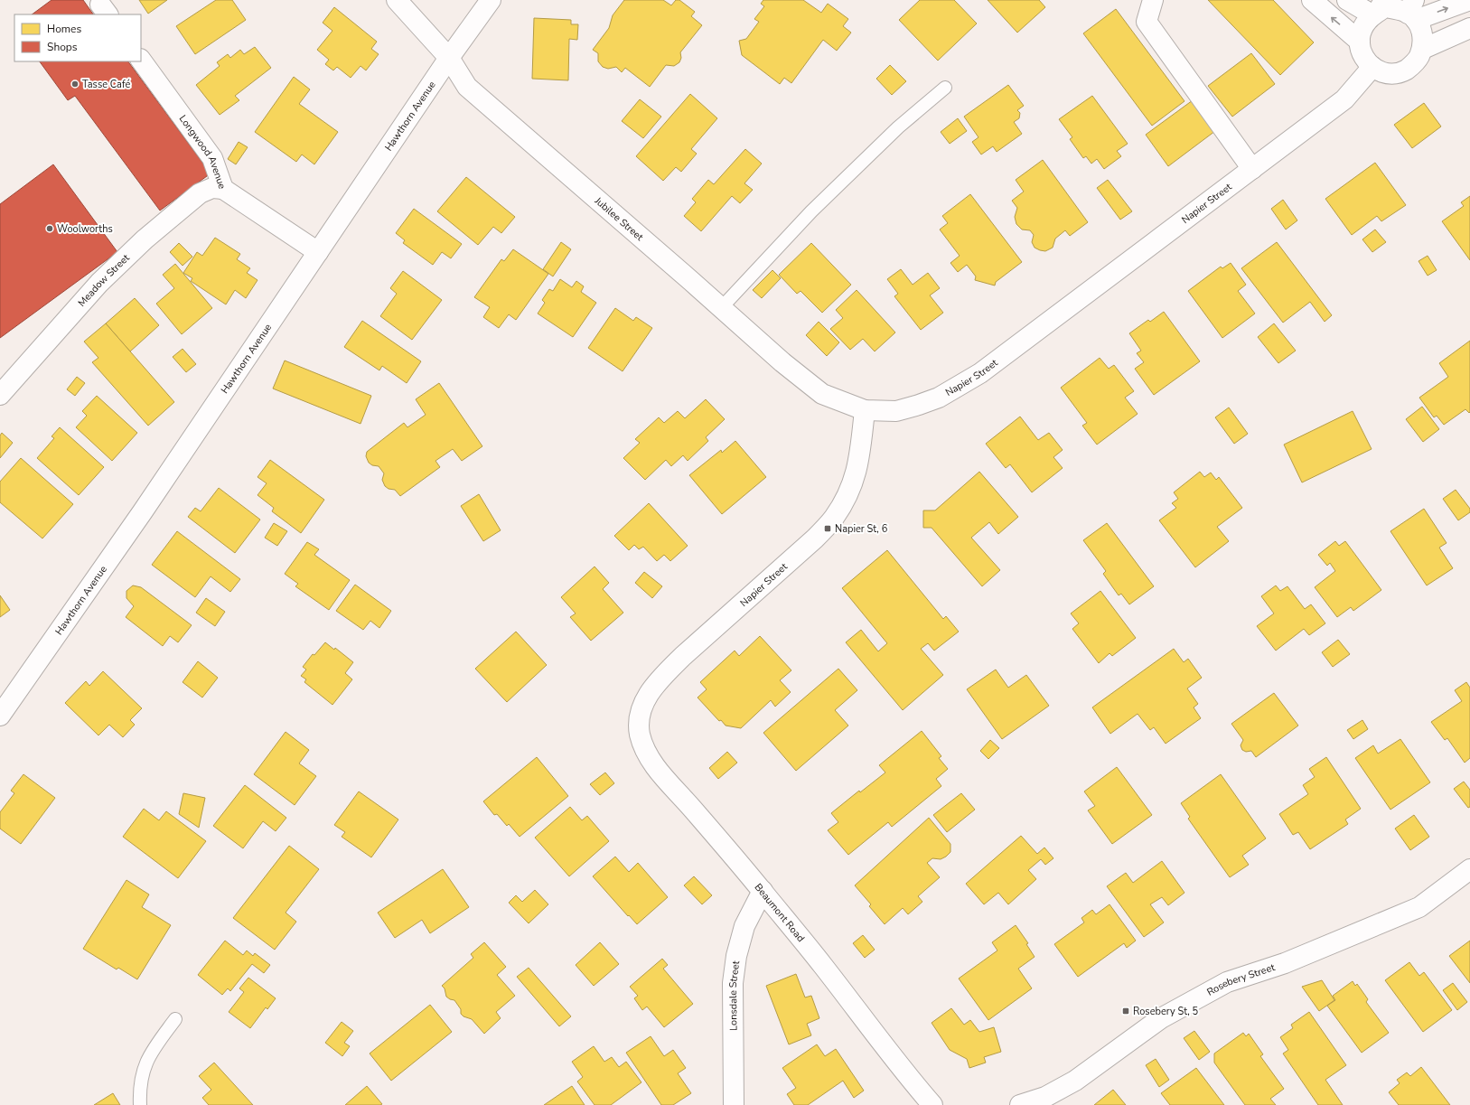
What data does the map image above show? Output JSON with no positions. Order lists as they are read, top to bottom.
{
  "streets": {
    "street": [
      "Hawthorn Avenue",
      "Longwood Avenue",
      "Napier Street",
      "Jubilee Street",
      "Meadow Street",
      "Beaumont Road",
      "Rosebery Street",
      "Lonsdale Street"
    ]
  },
  "crossings": [
    ["Hawthorn Avenue", "Longwood Avenue"],
    ["Hawthorn Avenue", "Jubilee Street"],
    ["Longwood Avenue", "Meadow Street"],
    ["Napier Street", "Jubilee Street"],
    ["Napier Street", "Beaumont Road"],
    ["Beaumont Road", "Lonsdale Street"]
  ],
  "places": {
    "other": ["Tasse Café", "Woolworths"],
    "transit": ["Napier St, 6", "Rosebery St, 5"]
  },
  "legend": ["Homes", "Shops"]
}
